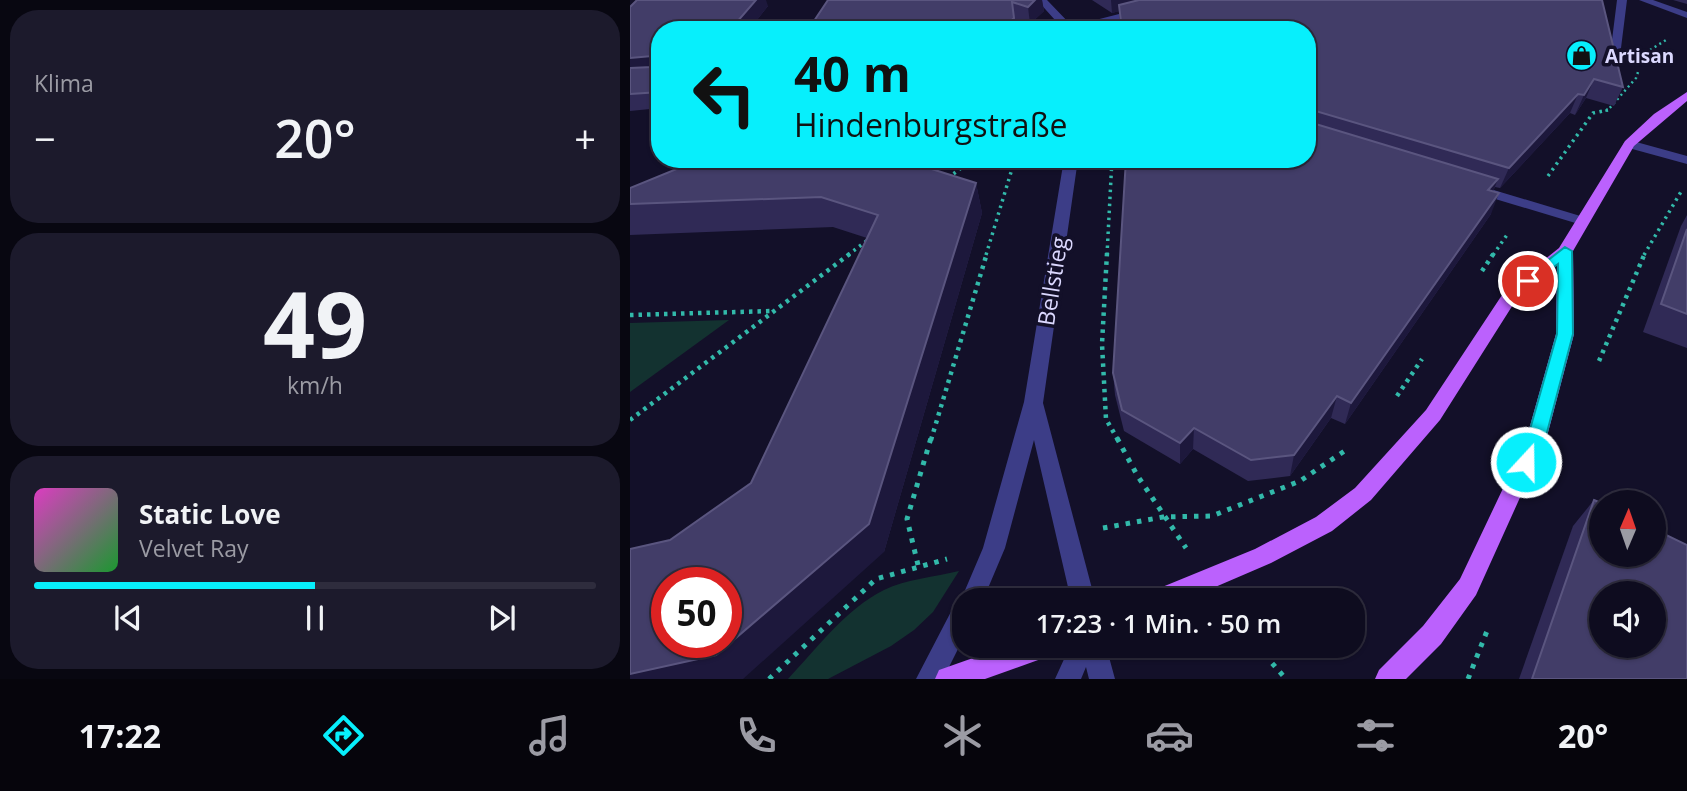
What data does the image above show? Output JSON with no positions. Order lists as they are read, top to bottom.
{
  "streets": {
    "street": ["Bellstieg"]
  },
  "places": {
    "shop": ["Artisan"]
  },
  "north": "top",
  "page": {
    "tile": [
      "Klima",
      ["49", "km/h"]
    ],
    "turn": ["40 m", "Hindenburgstraße"],
    "heat": ["−", "20°", "+"],
    "song": ["Static Love", "Velvet Ray"],
    "limit": "50",
    "trip": "17:23 · 1 Min. · 50 m",
    "tabs": ["17:22", "20°"]
  }
}
